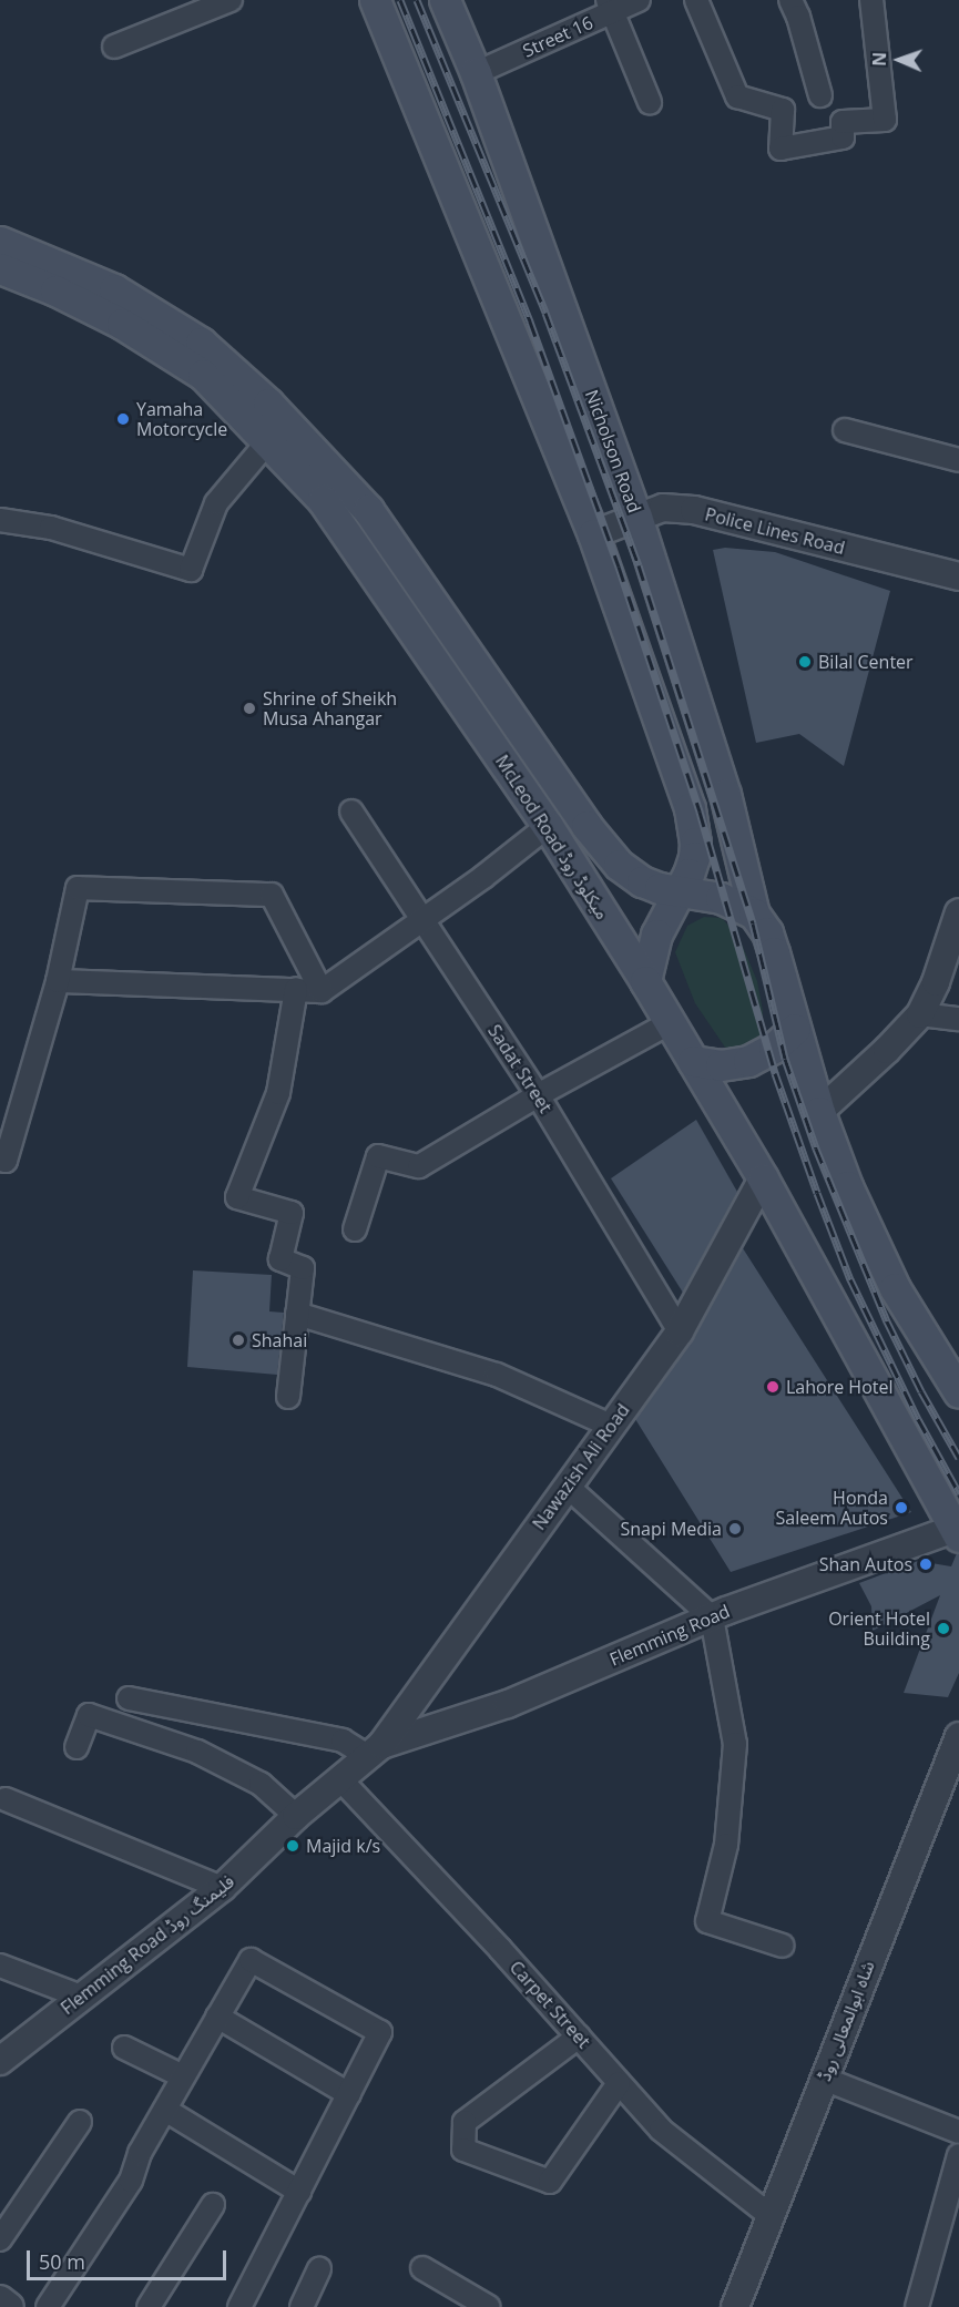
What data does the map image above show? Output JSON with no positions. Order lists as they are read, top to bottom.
{
  "streets": {
    "main road": ["Nicholson Road", "McLeod Road میکلوڈ روڈ"],
    "street": [
      "Street 16",
      "Police Lines Road",
      "Sadat Street",
      "Nawazish Ali Road",
      "Flemming Road",
      "Flemming Road فلیمنگ روڈ",
      "Carpet Street",
      "شاہ ابوالمعالی روڈ"
    ]
  },
  "crossings": [
    ["Street 16", "Nicholson Road"],
    ["Nicholson Road", "Police Lines Road"],
    ["Nicholson Road", "McLeod Road میکلوڈ روڈ"],
    ["McLeod Road میکلوڈ روڈ", "Nawazish Ali Road"],
    ["McLeod Road میکلوڈ روڈ", "Flemming Road"],
    ["Sadat Street", "Nawazish Ali Road"],
    ["Nawazish Ali Road", "Flemming Road"],
    ["Nawazish Ali Road", "Flemming Road فلیمنگ روڈ"],
    ["Flemming Road", "Flemming Road فلیمنگ روڈ"],
    ["Flemming Road فلیمنگ روڈ", "Carpet Street"],
    ["Carpet Street", "شاہ ابوالمعالی روڈ"]
  ],
  "places": [
    "Yamaha Motorcycle",
    "Bilal Center",
    "Shrine of Sheikh Musa Ahangar",
    "Shahai",
    "Lahore Hotel",
    "Honda Saleem Autos",
    "Snapi Media",
    "Shan Autos",
    "Orient Hotel Building",
    "Majid k/s"
  ],
  "scale_bar": "50 m",
  "north": "left"
}
